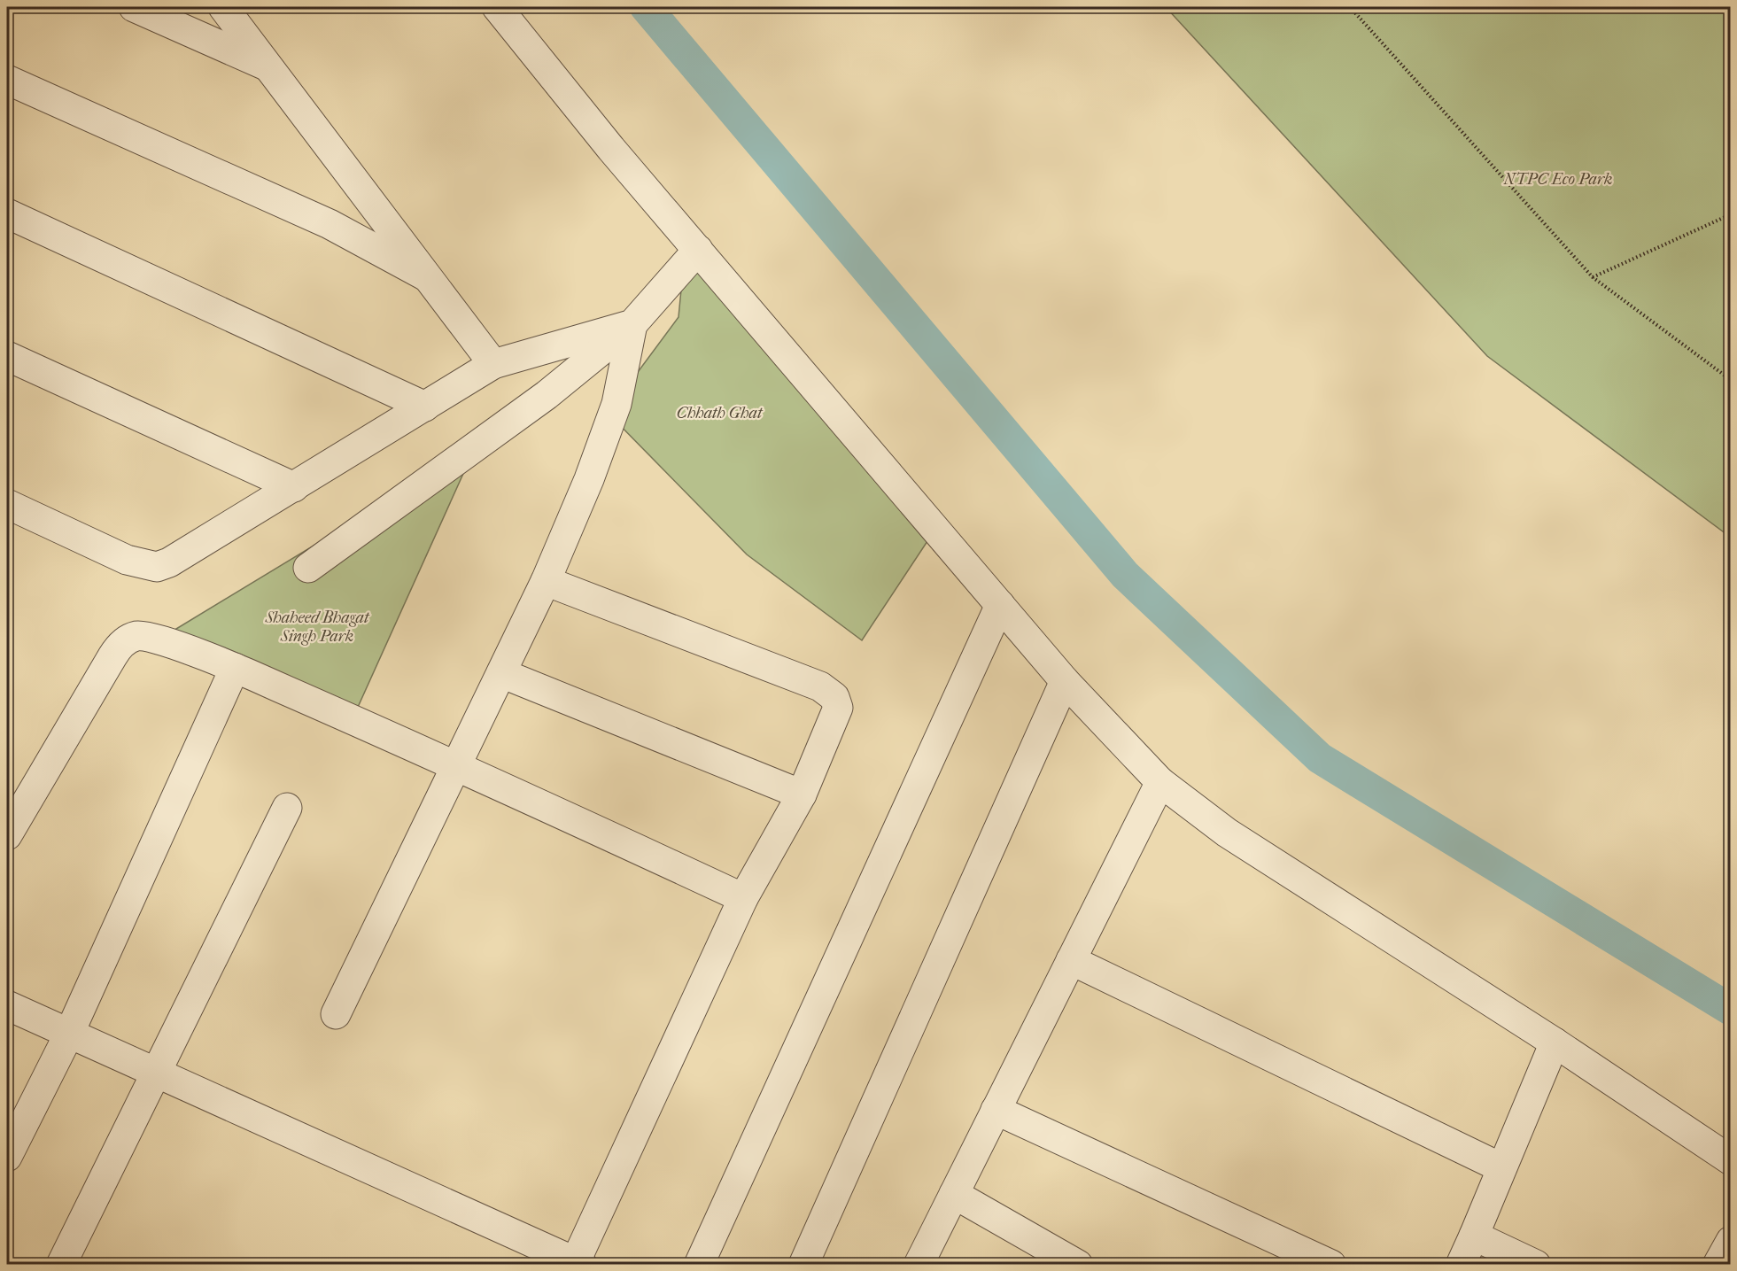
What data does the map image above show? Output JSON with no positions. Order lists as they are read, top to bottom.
{
  "parks": ["NTPC Eco Park", "Chhath Ghat", "Shaheed Bhagat Singh Park"]
}
